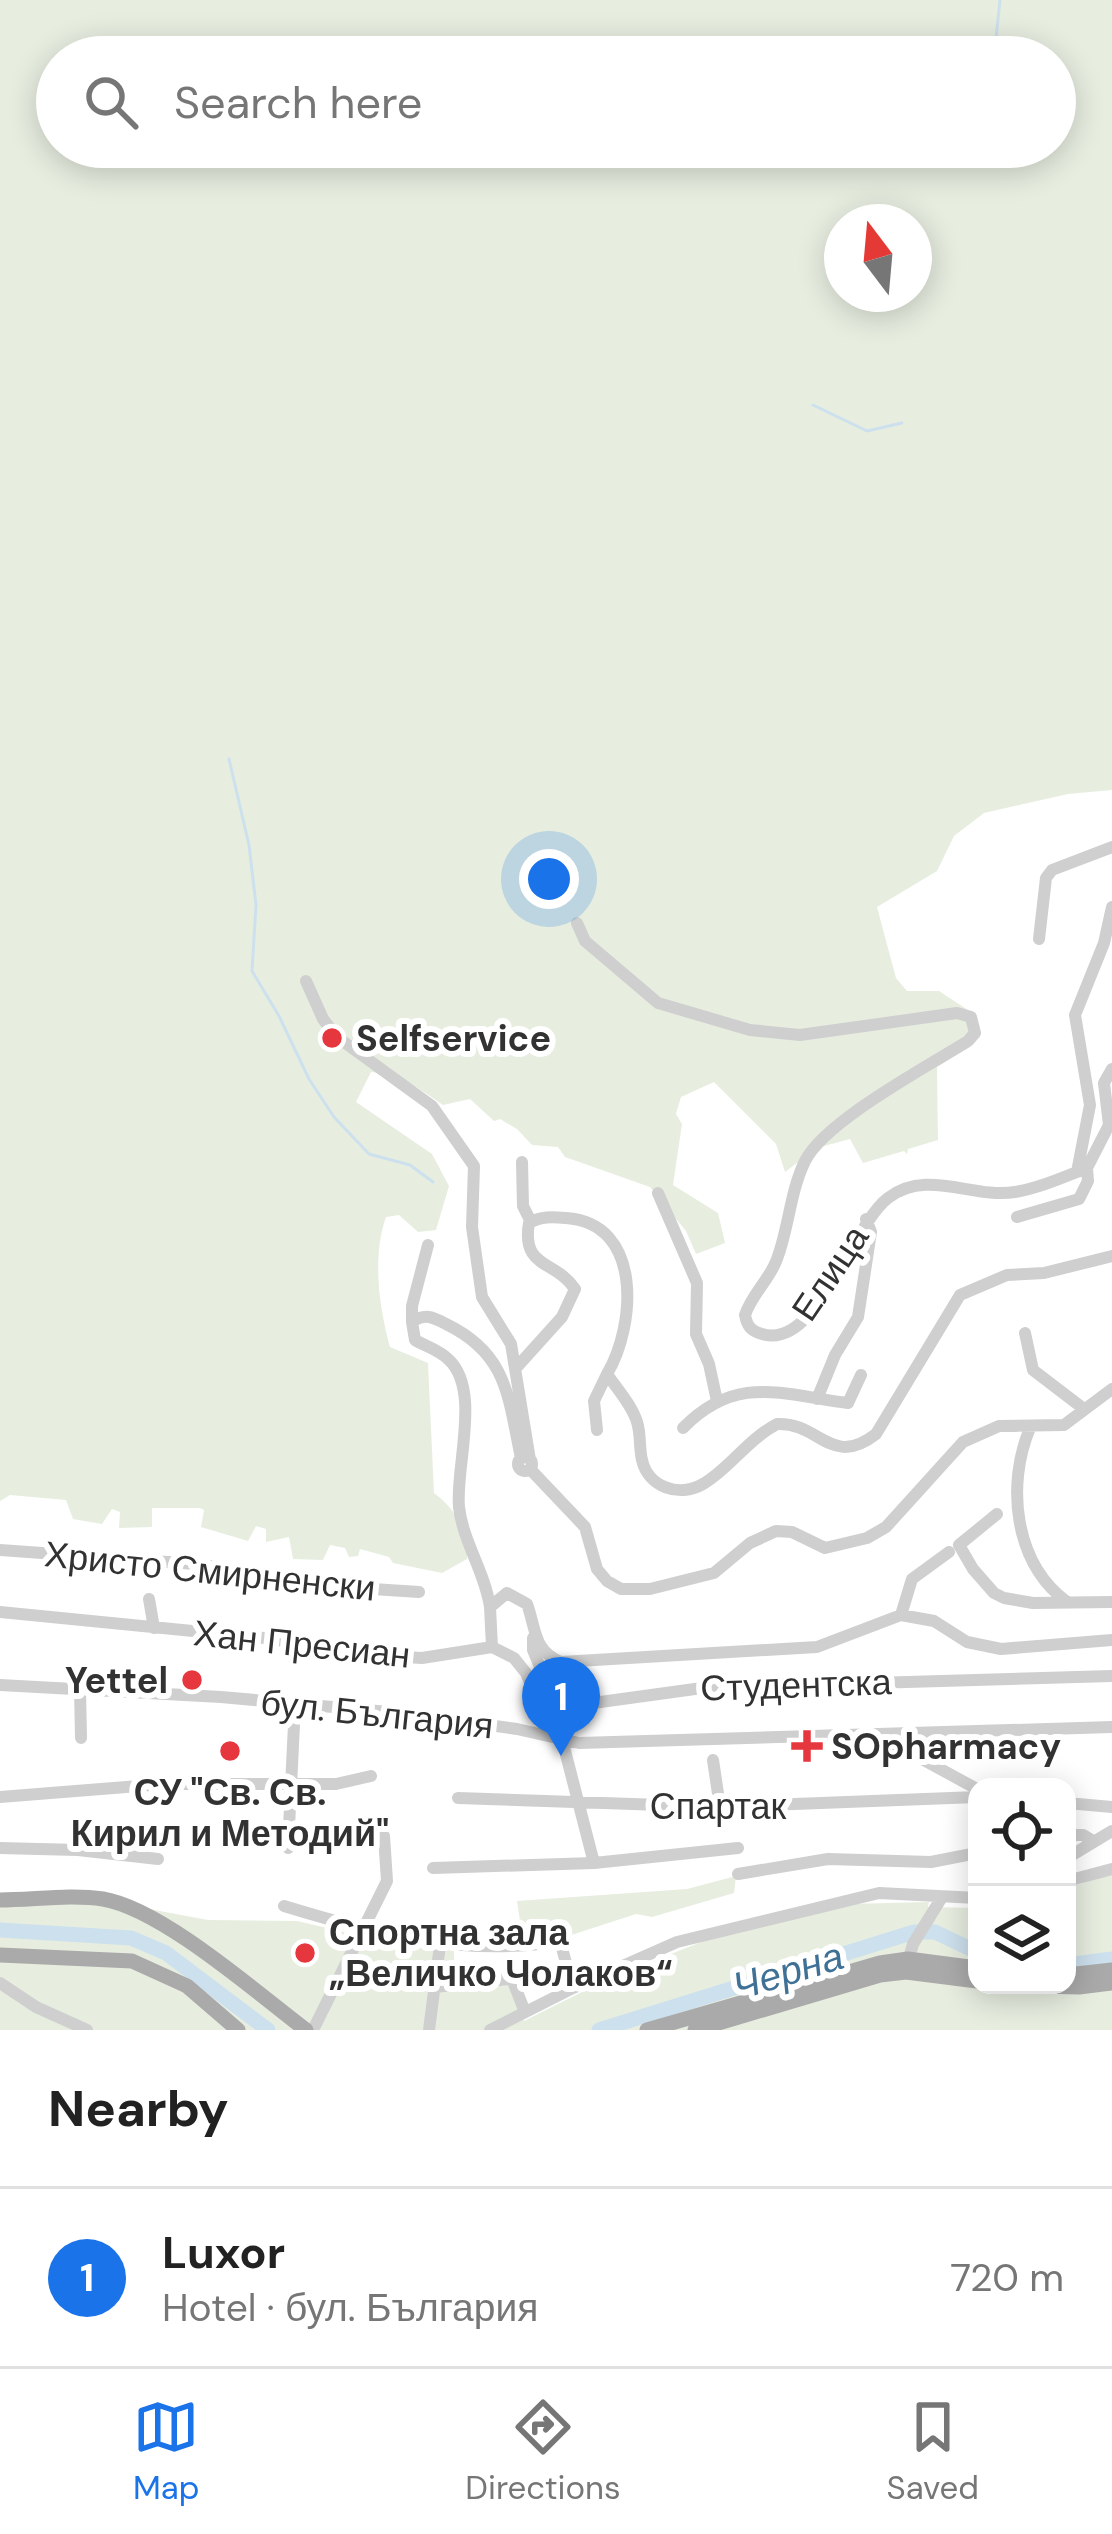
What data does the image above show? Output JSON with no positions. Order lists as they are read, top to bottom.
{
  "streets": {
    "street": [
      "Елица",
      "Христо Смирненски",
      "Хан Пресиан",
      "Студентска",
      "бул. България",
      "Спартак"
    ]
  },
  "water": ["Черна"],
  "places": {
    "other": [
      "Selfservice",
      "Yettel",
      "СУ \"Св. Св. Кирил и Методий\"",
      "Спортна зала „Величко Чолаков“"
    ],
    "health": ["SOpharmacy"]
  },
  "north": "top",
  "page": {
    "search": "Search here",
    "pins": "1",
    "heading": "Nearby",
    "list": [
      {
        "mark": "1",
        "name": "Luxor",
        "note": "Hotel · бул. България",
        "value": "720 m"
      }
    ],
    "nav": ["Map", "Directions", "Saved"]
  }
}
